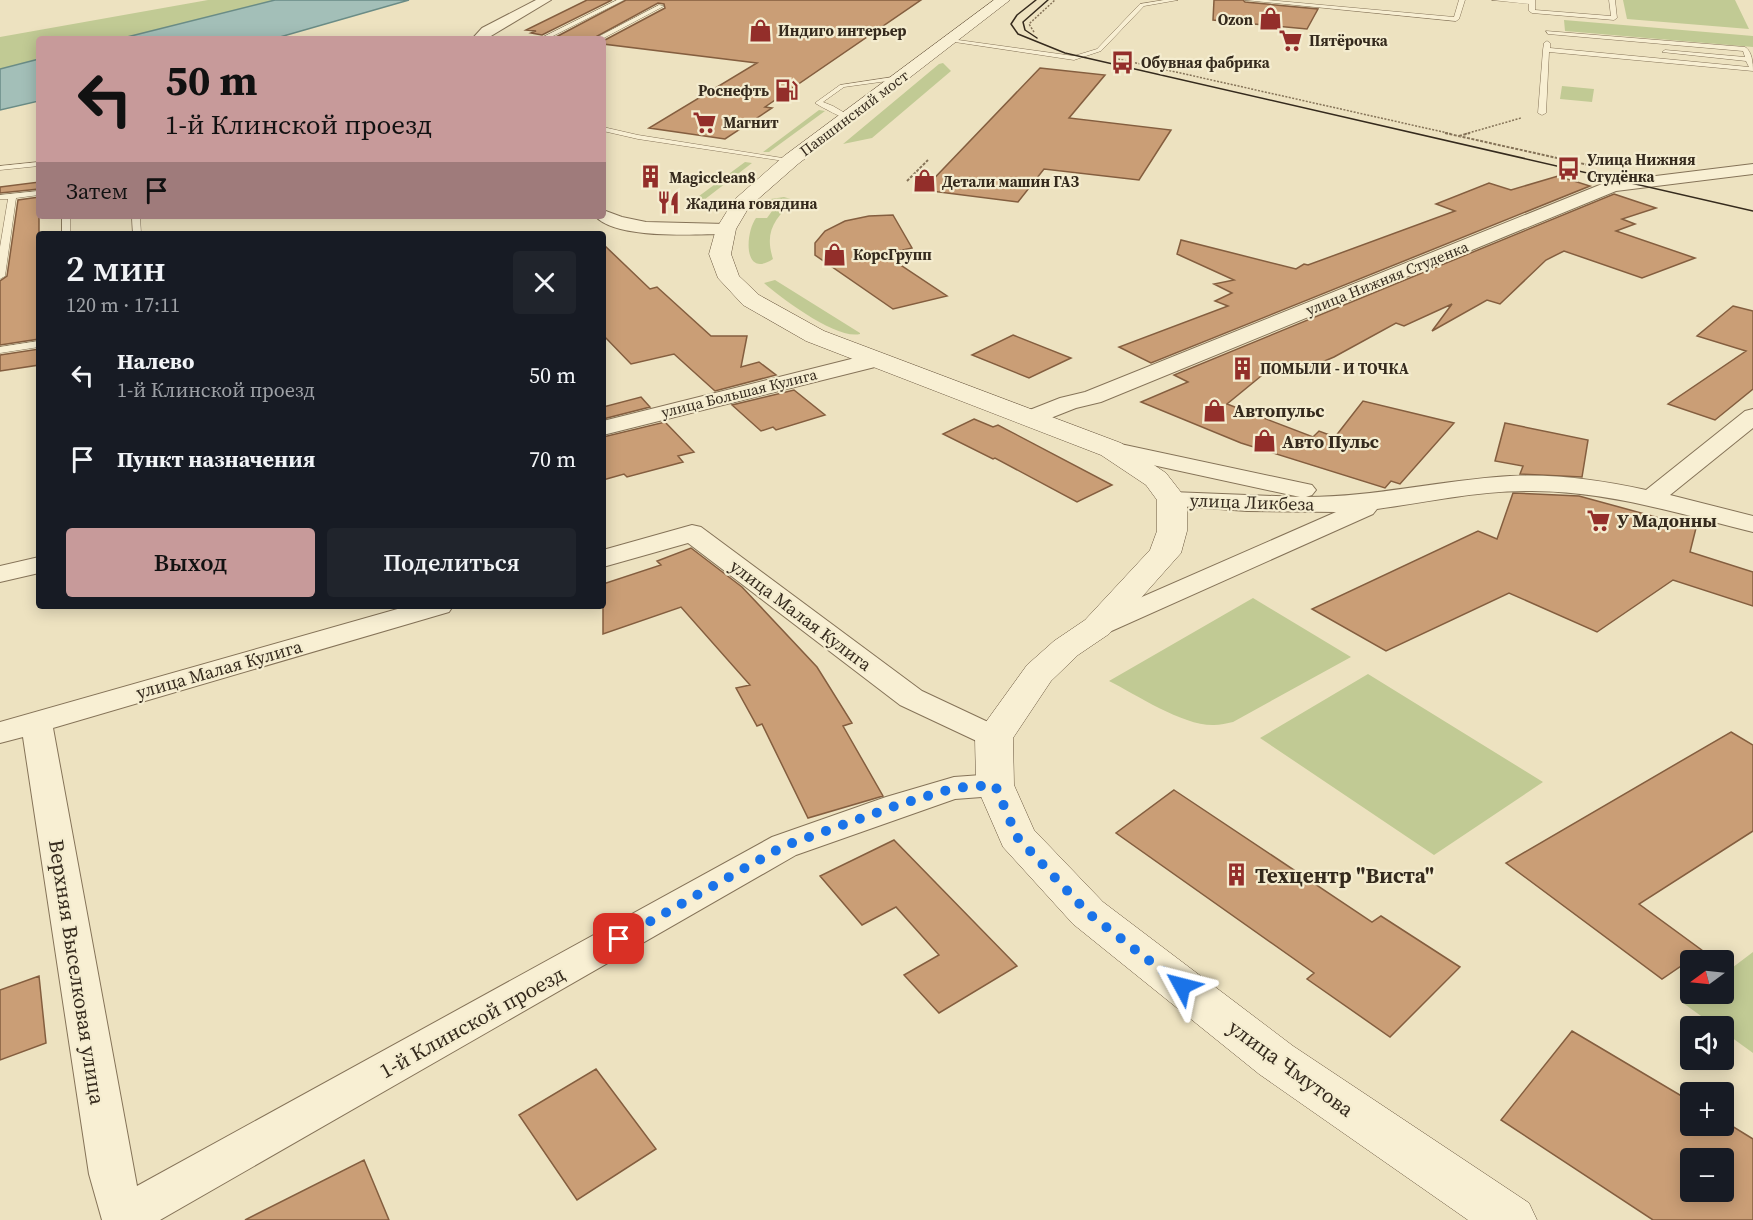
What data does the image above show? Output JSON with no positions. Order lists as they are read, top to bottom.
{
  "streets": {
    "main road": ["Павшинский мост", "улица Ликбеза", "улица Чмутова"],
    "street": [
      "улица Нижняя Cтуденкa",
      "улица Большая Кулига",
      "улица Малая Кулига",
      "Верхняя Выселковая улица",
      "1-й Клинской проезд"
    ]
  },
  "crossings": [
    ["Павшинский мост", "улица Ликбеза"],
    ["улица Нижняя Cтуденкa", "улица Ликбеза"],
    ["улица Большая Кулига", "улица Ликбеза"],
    ["улица Малая Кулига", "Верхняя Выселковая улица"],
    ["улица Малая Кулига", "улица Чмутова"],
    ["Верхняя Выселковая улица", "1-й Клинской проезд"],
    ["1-й Клинской проезд", "улица Чмутова"]
  ],
  "places": {
    "shop": [
      "Ozon",
      "Индиго интерьер",
      "Детали машин ГАЗ",
      "КорсГрупп",
      "Автопульс",
      "Авто Пульс"
    ],
    "supermarket": ["Пятёрочка", "Магнит", "У Мадонны"],
    "bus stop": ["Обувная фабрика", "Улица Нижняя Студёнка"],
    "fuel station": ["Роснефть"],
    "building": ["Magicclean8", "ПОМЫЛИ - И ТОЧКА", "Техцентр \"Виста\""],
    "restaurant": ["Жадина говядина"]
  },
  "north": "left",
  "page": {
    "turn": ["50 m", "1-й Клинской проезд"],
    "then": "Затем",
    "heading": ["2 мин", "120 m · 17:11"],
    "list": [
      {
        "name": "Налево",
        "note": "1-й Клинской проезд",
        "value": "50 m"
      },
      {
        "name": "Пункт назначения",
        "value": "70 m"
      }
    ],
    "buttons": ["Выход", "Поделиться"],
    "map_buttons": ["+", "−"]
  }
}
